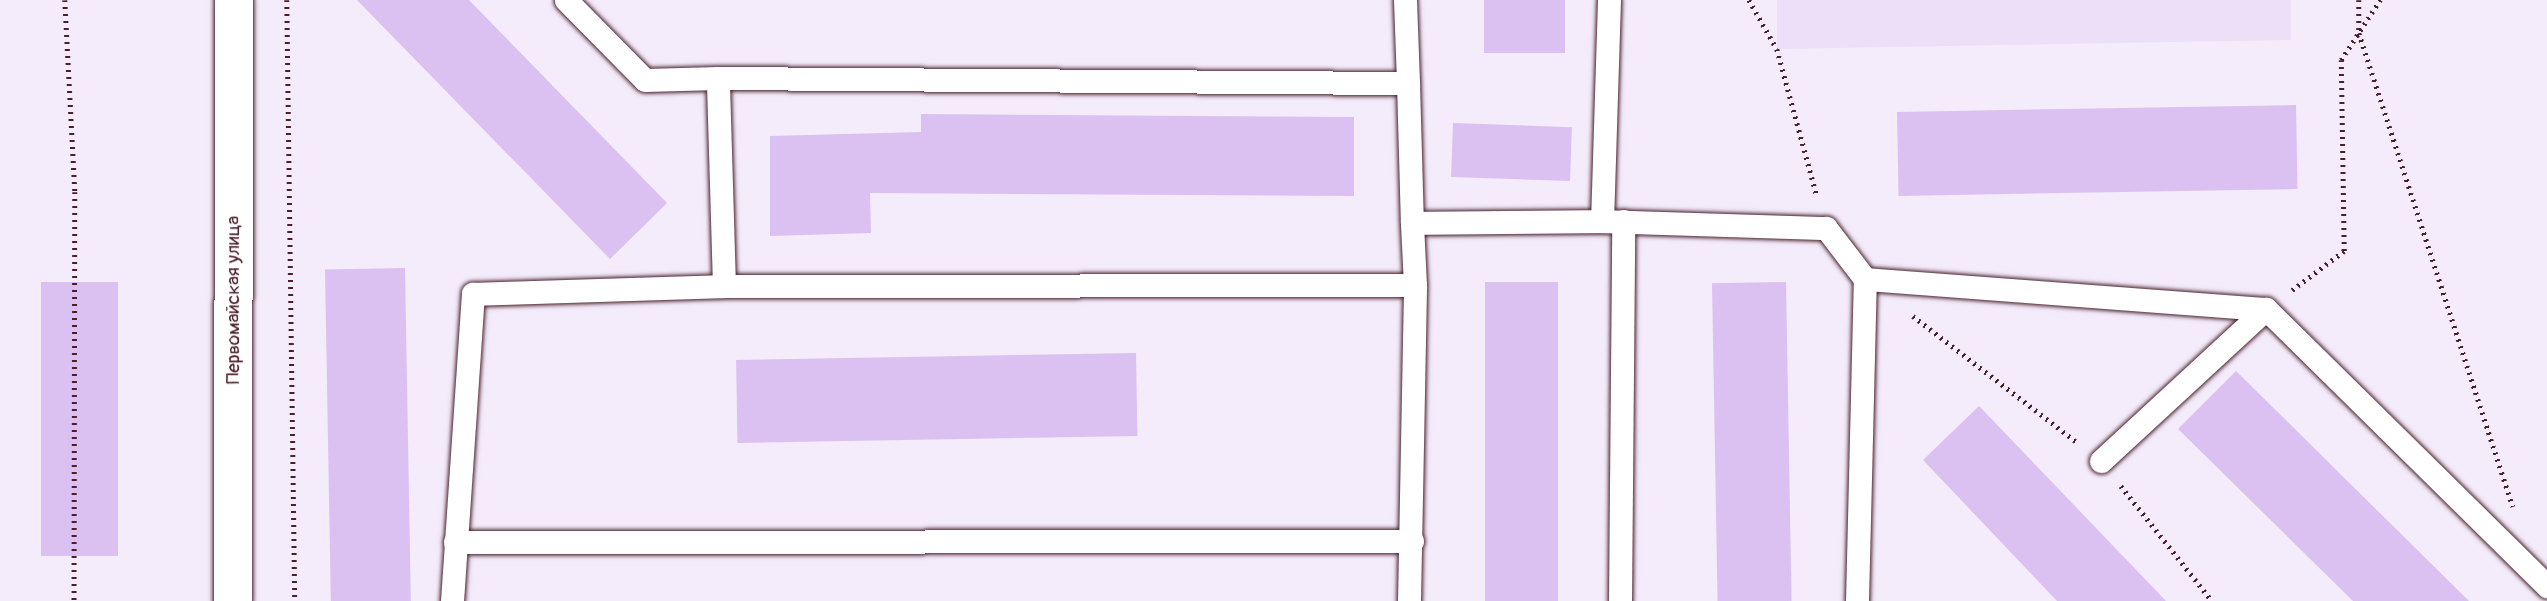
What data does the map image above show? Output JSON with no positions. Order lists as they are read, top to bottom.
{
  "streets": {
    "street": ["Первомайская улица"]
  }
}
